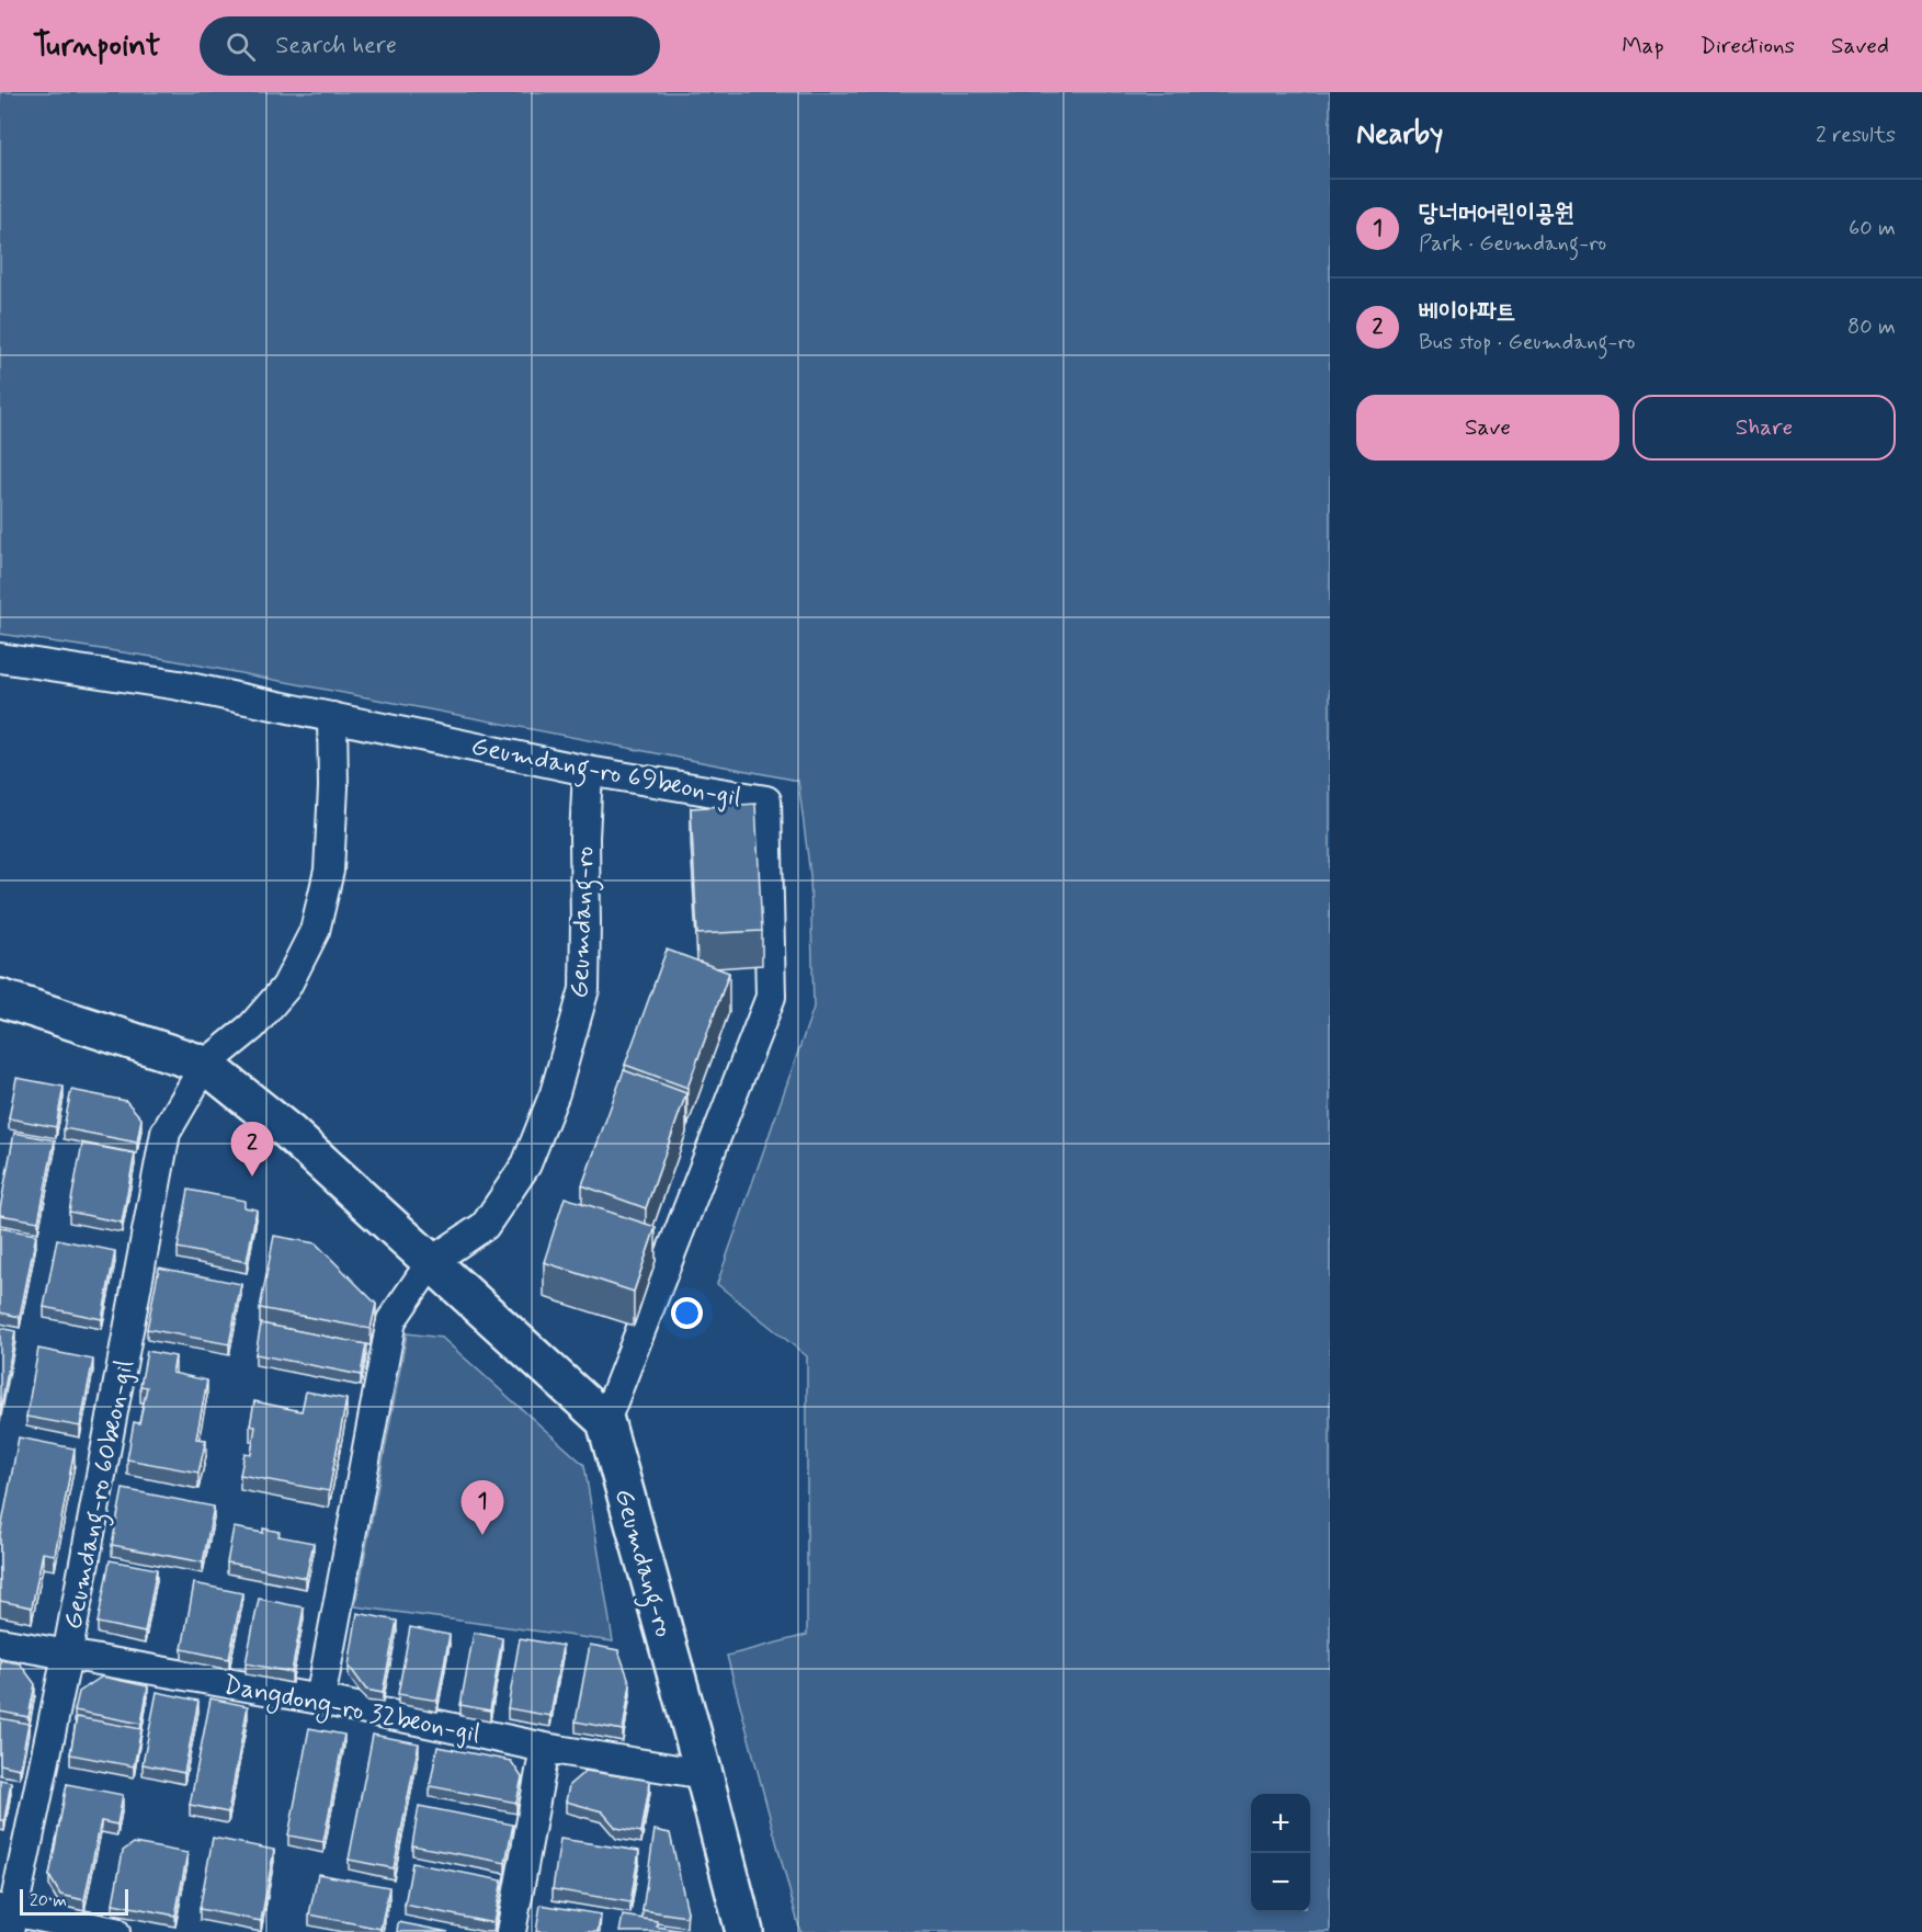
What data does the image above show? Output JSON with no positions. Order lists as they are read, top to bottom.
{
  "streets": {
    "street": [
      "Geumdang-ro 69beon-gil",
      "Geumdang-ro",
      "Geumdang-ro 60beon-gil",
      "Dangdong-ro 32beon-gil"
    ]
  },
  "crossings": [
    ["Geumdang-ro 69beon-gil", "Geumdang-ro"],
    ["Geumdang-ro", "Dangdong-ro 32beon-gil"],
    ["Geumdang-ro 60beon-gil", "Dangdong-ro 32beon-gil"]
  ],
  "scale_bar": "20 m",
  "page": {
    "header": "Turnpoint",
    "search": "Search here",
    "nav": ["Map", "Directions", "Saved"],
    "heading": ["Nearby", "2 results"],
    "list": [
      {
        "mark": "1",
        "name": "당너머어린이공원",
        "note": "Park · Geumdang-ro",
        "value": "60 m"
      },
      {
        "mark": "2",
        "name": "베이아파트",
        "note": "Bus stop · Geumdang-ro",
        "value": "80 m"
      }
    ],
    "buttons": ["Save", "Share"],
    "pins": ["2", "1"],
    "map_buttons": ["+", "−"],
    "scale": "20 m"
  }
}
